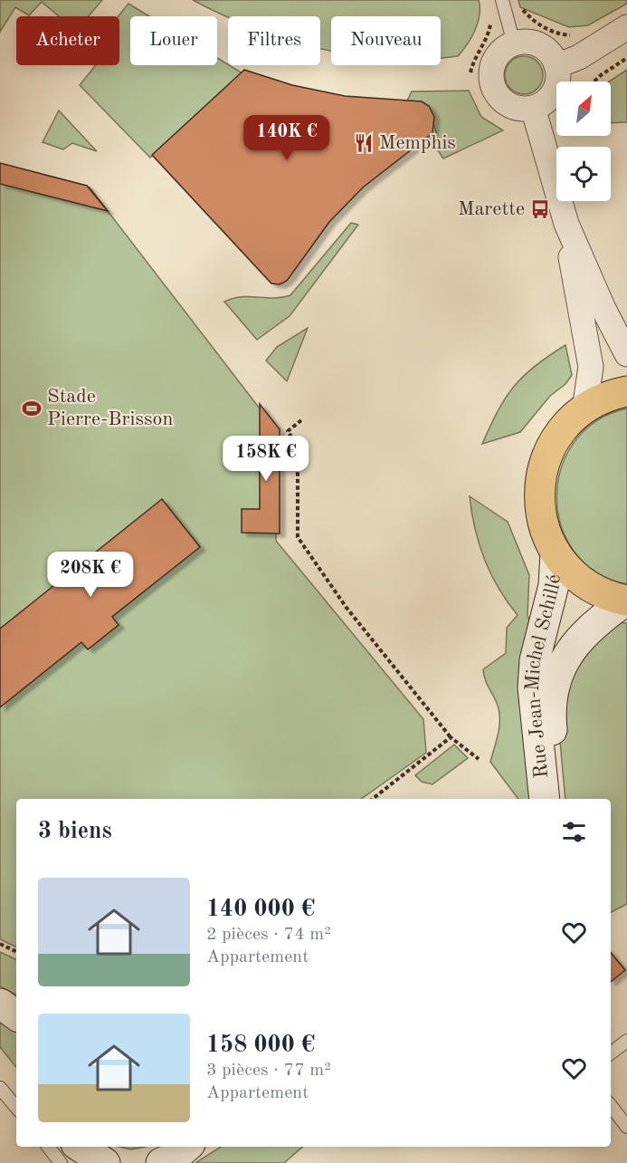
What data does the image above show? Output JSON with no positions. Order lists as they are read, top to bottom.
{
  "streets": {
    "main road": ["Rue Jean-Michel Schillé"]
  },
  "places": {
    "restaurant": ["Memphis"],
    "bus stop": ["Marette"],
    "sports": ["Stade Pierre-Brisson"]
  },
  "north": "top right",
  "page": {
    "chip": [
      "Acheter",
      "Louer",
      "Filtres",
      "Nouveau"
    ],
    "price": ["140K €", "158K €", "208K €"],
    "heading": "3 biens",
    "list": [
      {
        "name": "140 000 €",
        "note": "2 pièces · 74 m² · Appartement"
      },
      {
        "name": "158 000 €",
        "note": "3 pièces · 77 m² · Appartement"
      }
    ]
  }
}
